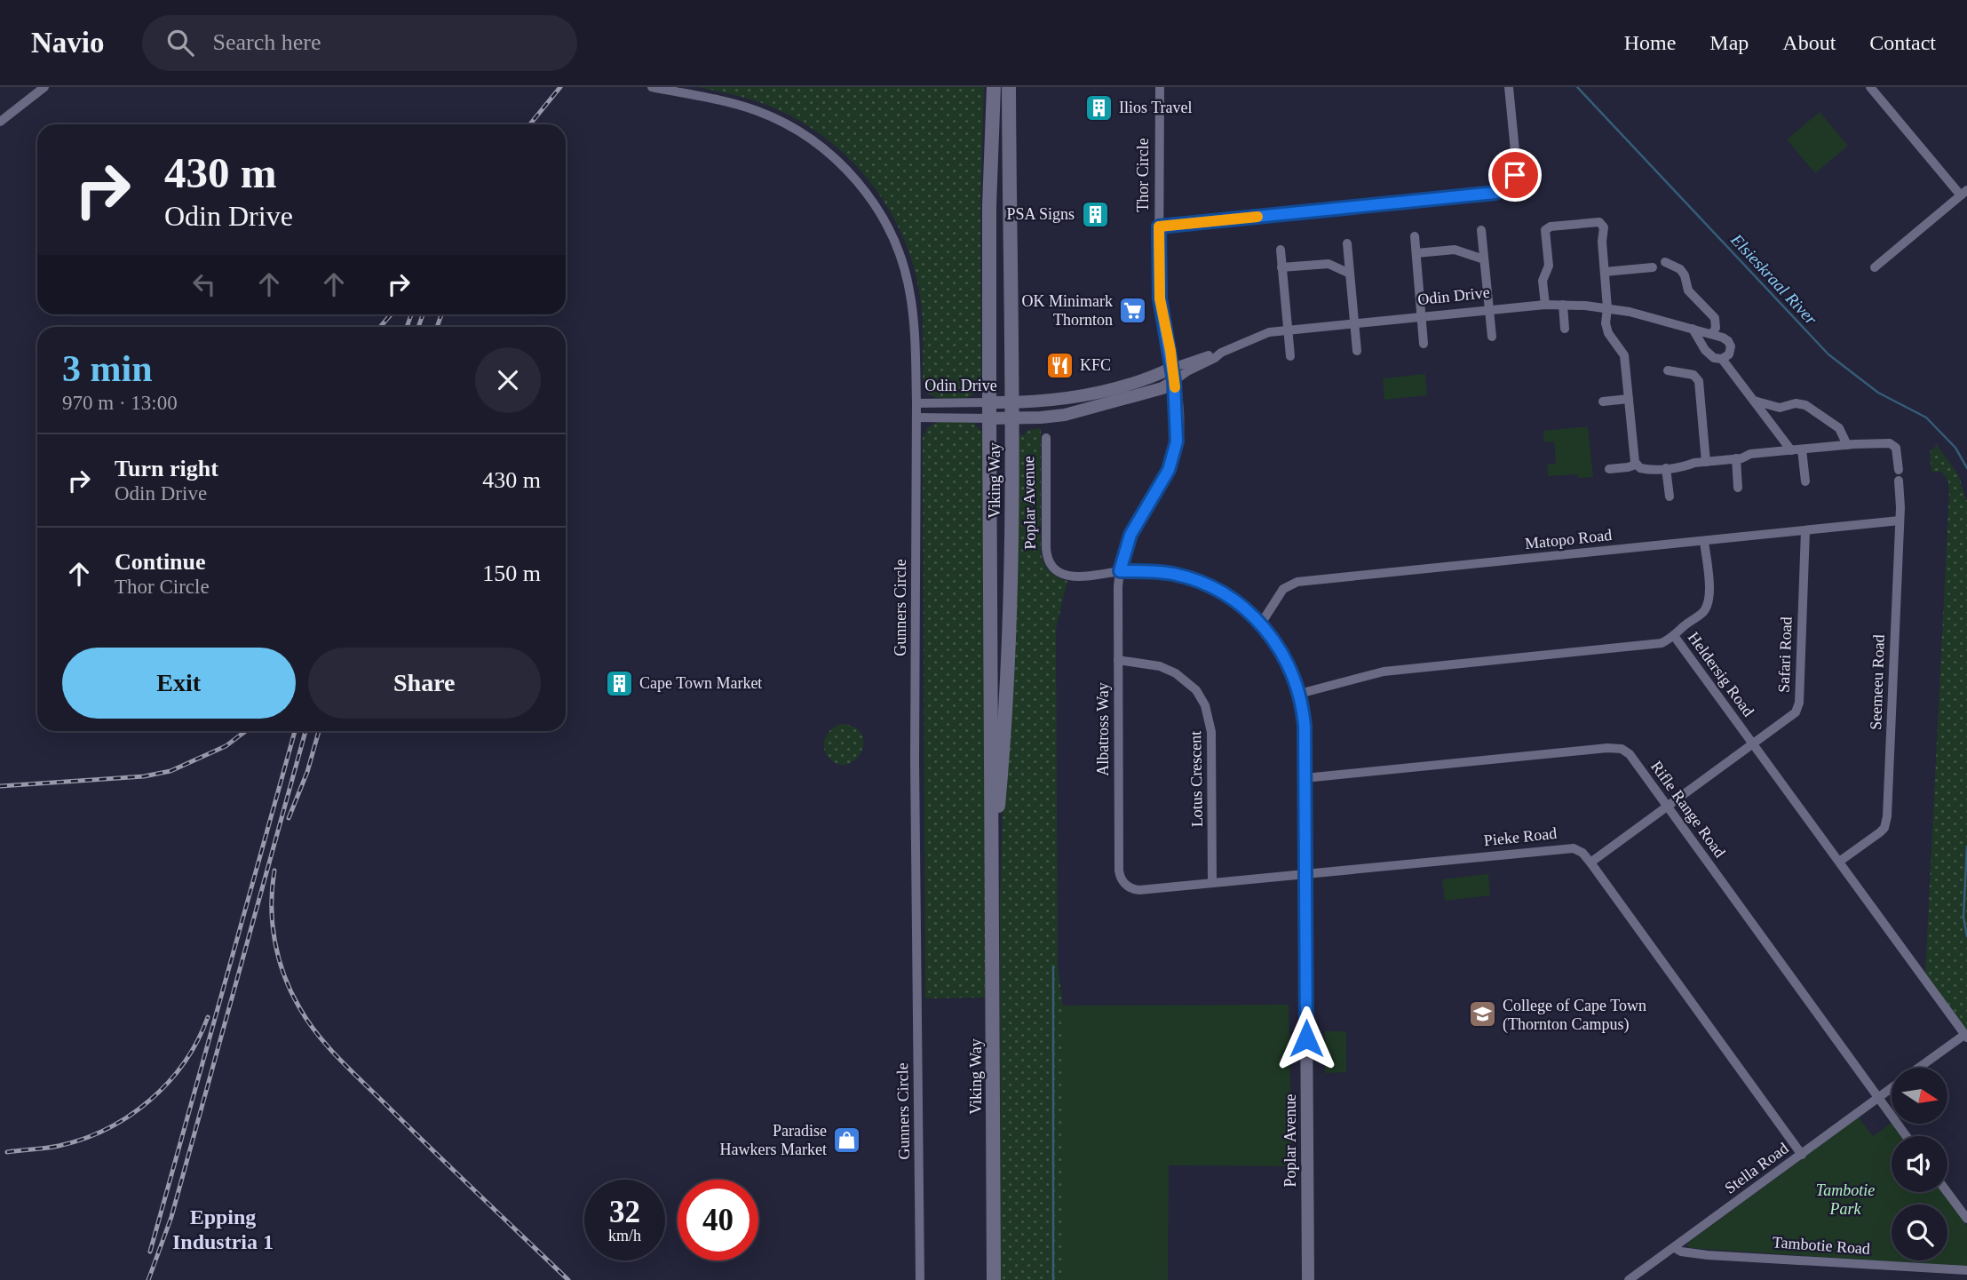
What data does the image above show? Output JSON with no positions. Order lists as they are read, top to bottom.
{
  "streets": {
    "main road": ["Viking Way"],
    "street": [
      "Thor Circle",
      "Odin Drive",
      "Poplar Avenue",
      "Matopo Road",
      "Gunners Circle",
      "Safari Road",
      "Heldersig Road",
      "Seemeeu Road",
      "Albatross Way",
      "Lotus Crescent",
      "Rifle Range Road",
      "Pieke Road",
      "Stella Road",
      "Tambotie Road"
    ]
  },
  "crossings": [
    ["Thor Circle", "Odin Drive"],
    ["Odin Drive", "Viking Way"],
    ["Odin Drive", "Gunners Circle"],
    ["Poplar Avenue", "Matopo Road"],
    ["Poplar Avenue", "Heldersig Road"],
    ["Poplar Avenue", "Albatross Way"],
    ["Poplar Avenue", "Rifle Range Road"],
    ["Poplar Avenue", "Pieke Road"],
    ["Matopo Road", "Safari Road"],
    ["Matopo Road", "Seemeeu Road"],
    ["Safari Road", "Heldersig Road"],
    ["Safari Road", "Rifle Range Road"],
    ["Safari Road", "Pieke Road"],
    ["Heldersig Road", "Seemeeu Road"],
    ["Heldersig Road", "Stella Road"],
    ["Albatross Way", "Lotus Crescent"],
    ["Albatross Way", "Pieke Road"],
    ["Lotus Crescent", "Pieke Road"],
    ["Rifle Range Road", "Stella Road"],
    ["Pieke Road", "Stella Road"],
    ["Stella Road", "Tambotie Road"]
  ],
  "districts": ["Epping Industria 1"],
  "water": ["Elsieskraal River"],
  "parks": ["Tambotie Park"],
  "places": {
    "building": ["Ilios Travel", "PSA Signs", "Cape Town Market"],
    "supermarket": ["OK Minimark Thornton"],
    "restaurant": ["KFC"],
    "school or university": ["College of Cape Town (Thornton Campus)"],
    "shop": ["Paradise Hawkers Market"]
  },
  "north": "right",
  "page": {
    "header": "Navio",
    "search": "Search here",
    "nav": [
      "Home",
      "Map",
      "About",
      "Contact"
    ],
    "turn": ["430 m", "Odin Drive"],
    "heading": ["3 min", "970 m · 13:00"],
    "list": [
      {
        "name": "Turn right",
        "note": "Odin Drive",
        "value": "430 m"
      },
      {
        "name": "Continue",
        "note": "Thor Circle",
        "value": "150 m"
      }
    ],
    "buttons": ["Exit", "Share"],
    "speed": "32 km/h",
    "limit": "40"
  }
}
